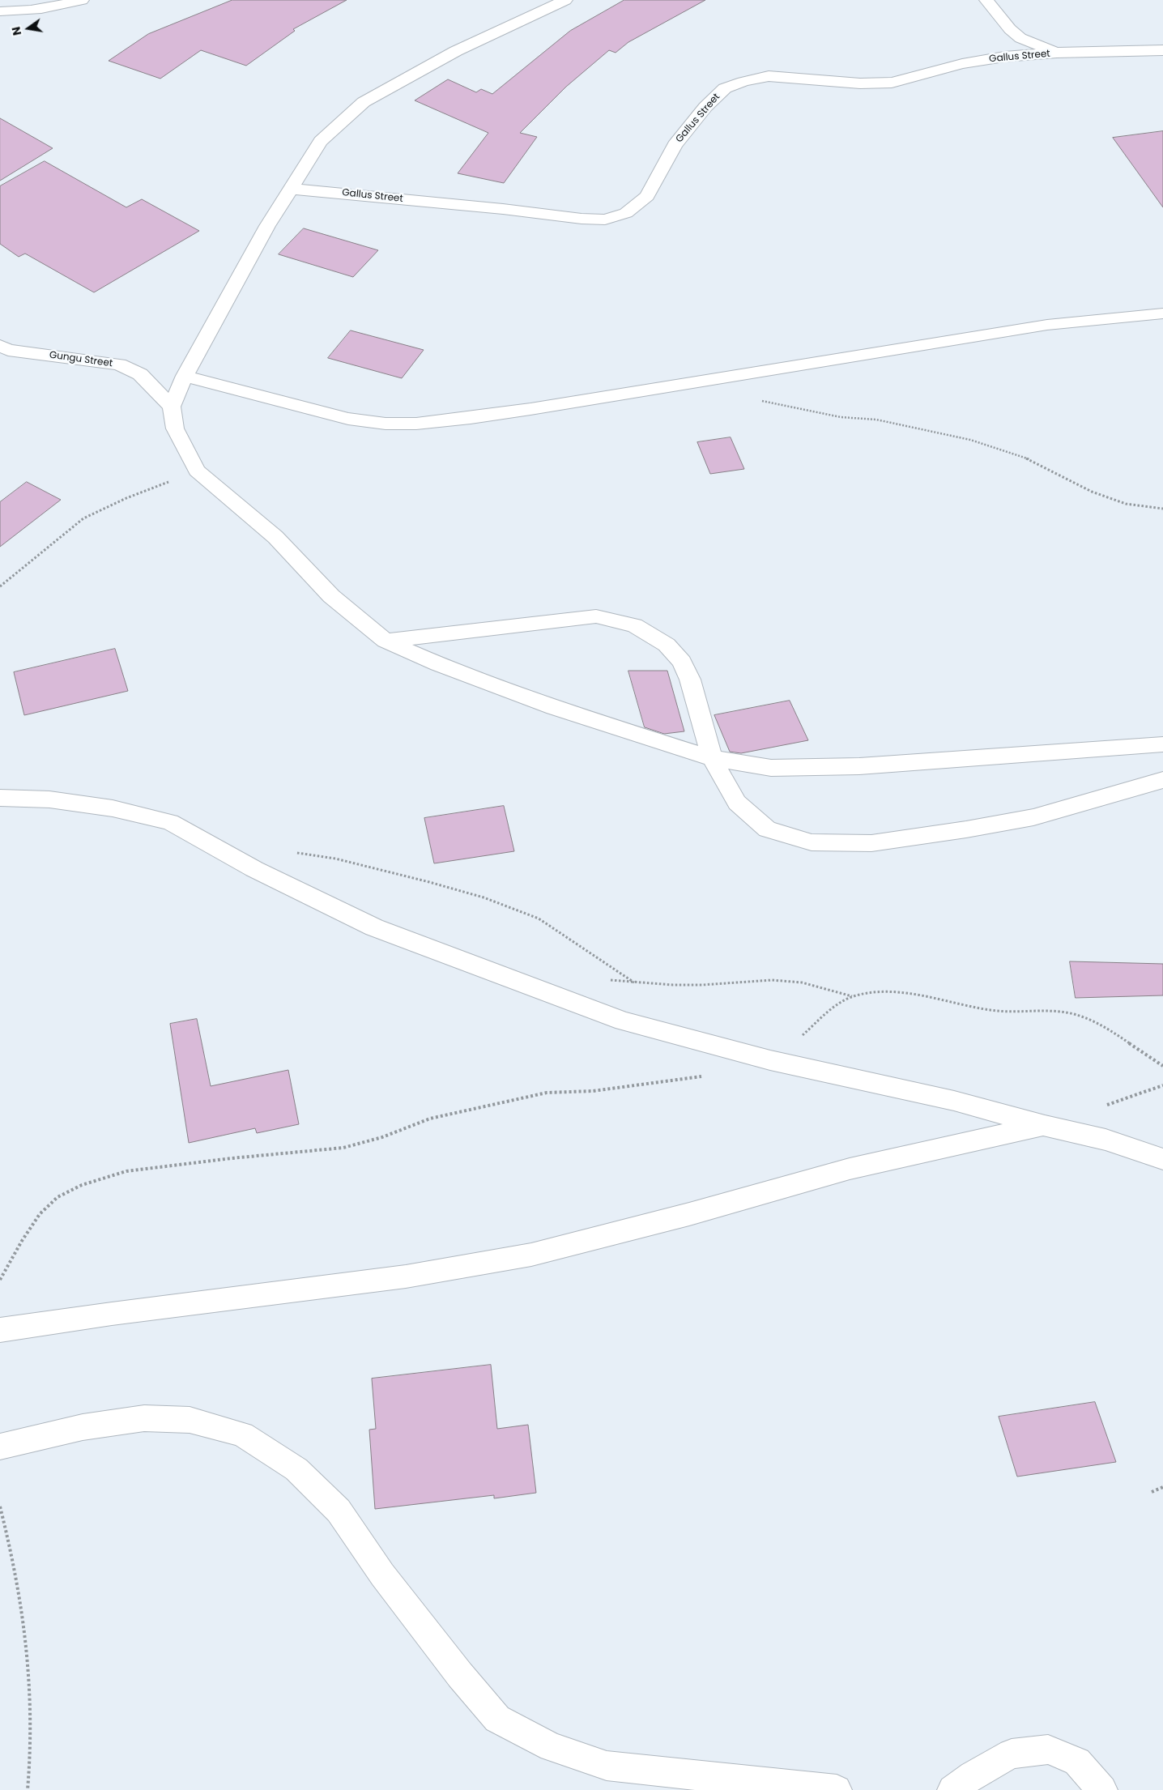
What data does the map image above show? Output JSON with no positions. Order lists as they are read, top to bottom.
{
  "streets": {
    "street": ["Gallus Street", "Gungu Street"]
  },
  "north": "left"
}
